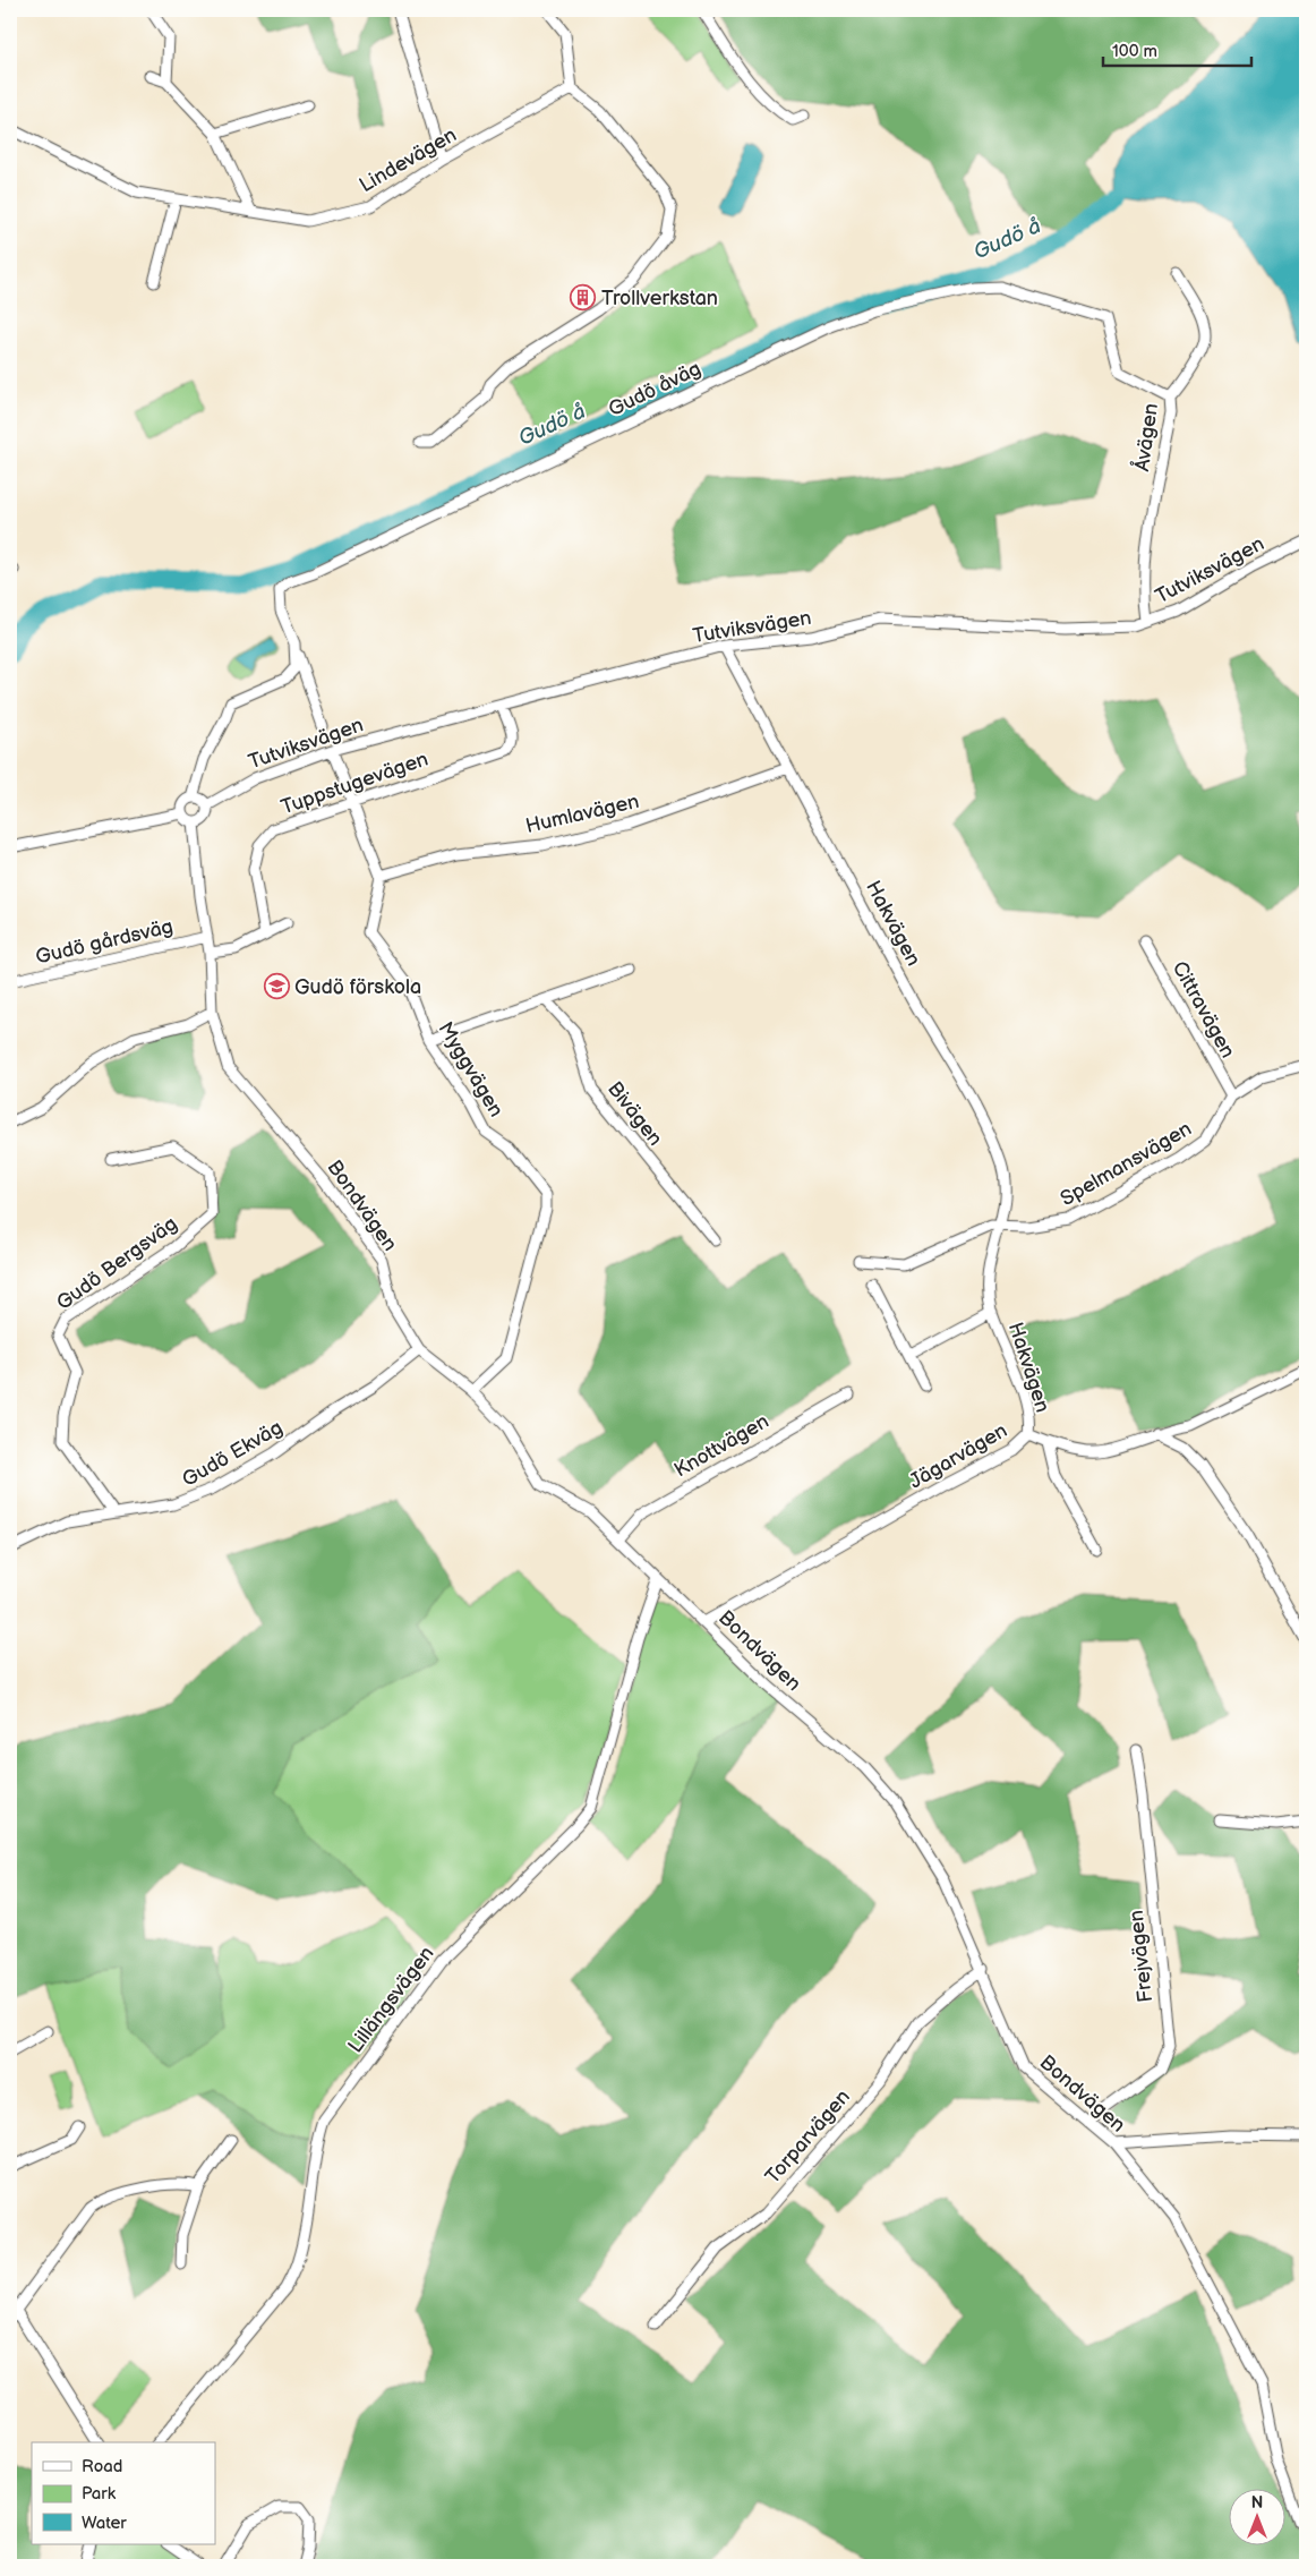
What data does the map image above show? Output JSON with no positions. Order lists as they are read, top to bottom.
{
  "streets": {
    "street": [
      "Lindevägen",
      "Gudö åväg",
      "Åvägen",
      "Tutviksvägen",
      "Tuppstugevägen",
      "Humlavägen",
      "Hakvägen",
      "Gudö gårdsväg",
      "Cittravägen",
      "Myggvägen",
      "Bivägen",
      "Spelmansvägen",
      "Bondvägen",
      "Gudö Bergsväg",
      "Knottvägen",
      "Gudö Ekväg",
      "Jägarvägen",
      "Frejvägen",
      "Lillängsvägen",
      "Torparvägen"
    ]
  },
  "crossings": [
    ["Gudö åväg", "Åvägen"],
    ["Gudö åväg", "Tutviksvägen"],
    ["Gudö åväg", "Bondvägen"],
    ["Åvägen", "Tutviksvägen"],
    ["Tutviksvägen", "Tuppstugevägen"],
    ["Tutviksvägen", "Hakvägen"],
    ["Tutviksvägen", "Bondvägen"],
    ["Humlavägen", "Hakvägen"],
    ["Humlavägen", "Myggvägen"],
    ["Hakvägen", "Spelmansvägen"],
    ["Hakvägen", "Jägarvägen"],
    ["Gudö gårdsväg", "Bondvägen"],
    ["Cittravägen", "Spelmansvägen"],
    ["Myggvägen", "Bondvägen"],
    ["Bondvägen", "Knottvägen"],
    ["Bondvägen", "Gudö Ekväg"],
    ["Bondvägen", "Jägarvägen"],
    ["Bondvägen", "Frejvägen"],
    ["Bondvägen", "Lillängsvägen"],
    ["Bondvägen", "Torparvägen"],
    ["Gudö Bergsväg", "Gudö Ekväg"]
  ],
  "water": ["Gudö å"],
  "places": {
    "building": ["Trollverkstan"],
    "school or university": ["Gudö förskola"]
  },
  "legend": ["Road", "Park", "Water"],
  "scale_bar": "100 m",
  "north": "top"
}
